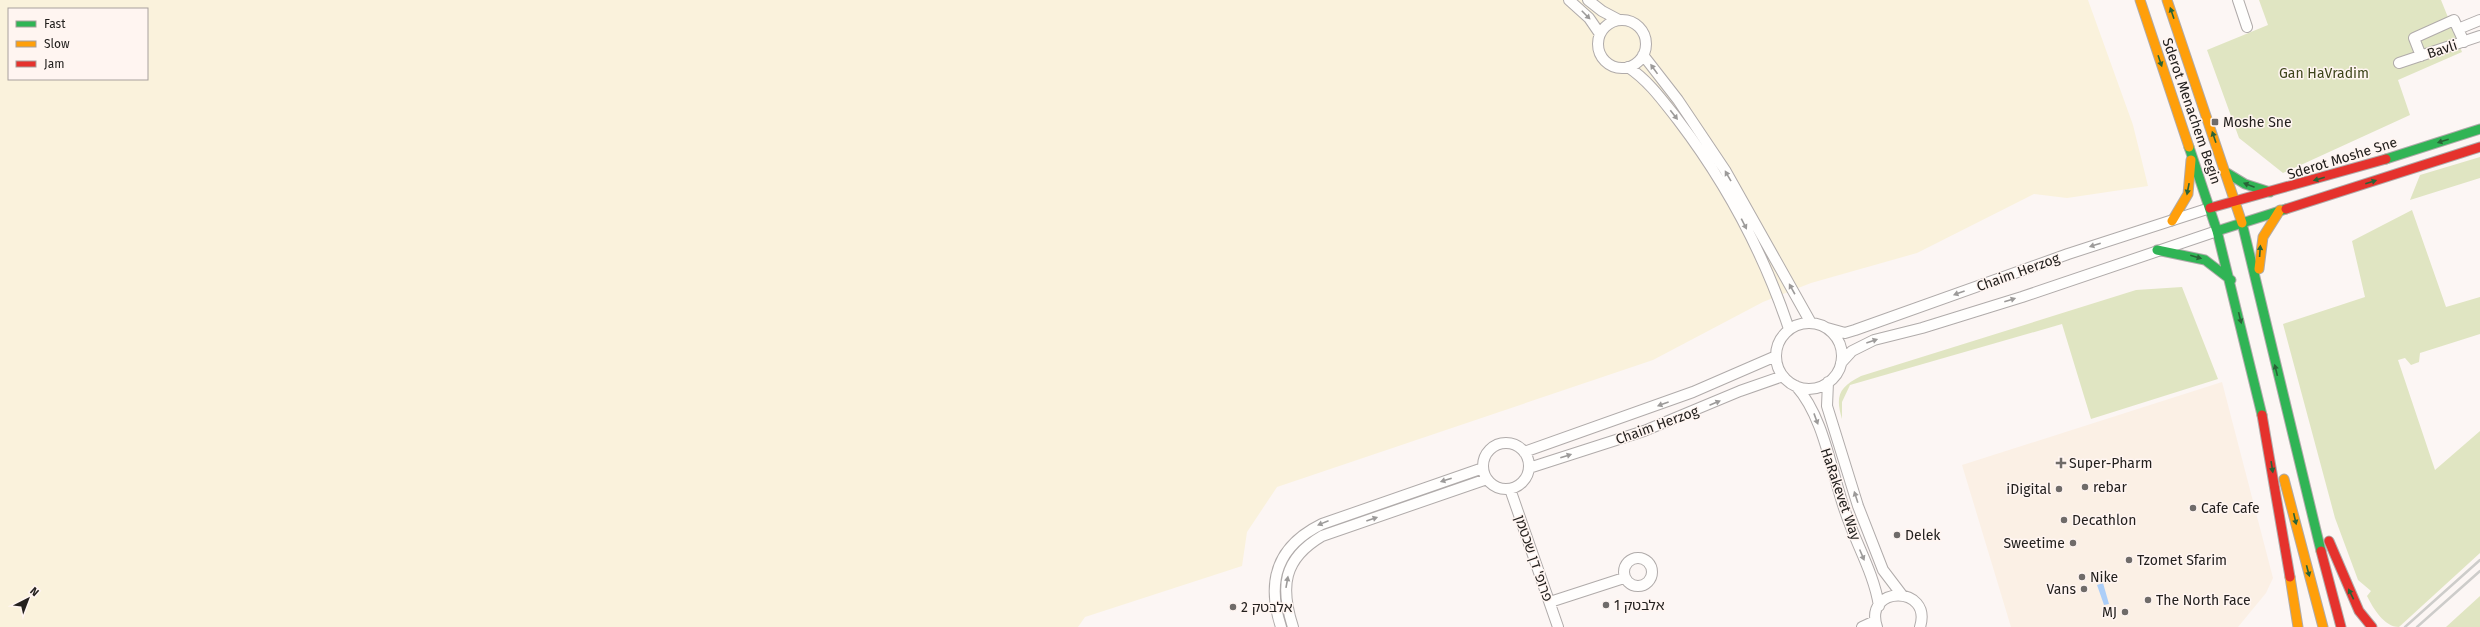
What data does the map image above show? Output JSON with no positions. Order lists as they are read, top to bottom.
{
  "streets": {
    "main road": ["Sderot Menachem Begin", "Sderot Moshe Sne"],
    "street": [
      "Bavli",
      "Chaim Herzog",
      "HaRakevet Way",
      "פרופ' דן שכטמן"
    ]
  },
  "crossings": [
    ["Sderot Menachem Begin", "Sderot Moshe Sne"],
    ["Sderot Menachem Begin", "Chaim Herzog"],
    ["Sderot Moshe Sne", "Chaim Herzog"],
    ["Chaim Herzog", "HaRakevet Way"],
    ["Chaim Herzog", "פרופ' דן שכטמן"]
  ],
  "parks": ["Gan HaVradim"],
  "places": {
    "transit": ["Moshe Sne"],
    "health": ["Super-Pharm"],
    "other": [
      "rebar",
      "iDigital",
      "Cafe Cafe",
      "Decathlon",
      "Delek",
      "Sweetime",
      "Tzomet Sfarim",
      "Nike",
      "Vans",
      "The North Face",
      "אלבטק 1",
      "אלבטק 2",
      "MJ"
    ]
  },
  "legend": ["Fast", "Slow", "Jam"],
  "north": "top right"
}
